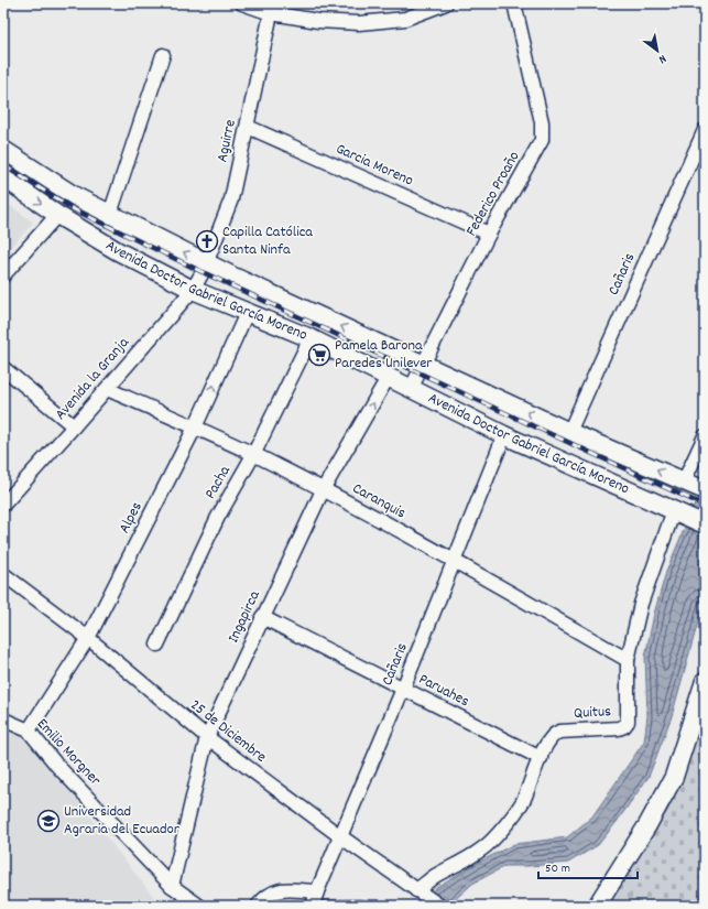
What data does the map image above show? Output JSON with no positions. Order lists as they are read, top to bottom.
{
  "streets": {
    "main road": ["Avenida Doctor Gabriel García Moreno"],
    "street": [
      "Aguirre",
      "Garcia Moreno",
      "Federico Proaño",
      "Cañaris",
      "Avenida la Granja",
      "Pacha",
      "Caranquis",
      "Alpes",
      "Ingapirca",
      "Paruahes",
      "Quitus",
      "25 de Diciembre",
      "Emilio Morgner"
    ]
  },
  "crossings": [
    ["Aguirre", "Garcia Moreno"],
    ["Aguirre", "Avenida Doctor Gabriel García Moreno"],
    ["Aguirre", "Avenida la Granja"],
    ["Garcia Moreno", "Federico Proaño"],
    ["Federico Proaño", "Avenida Doctor Gabriel García Moreno"],
    ["Cañaris", "Avenida Doctor Gabriel García Moreno"],
    ["Cañaris", "Caranquis"],
    ["Cañaris", "Paruahes"],
    ["Cañaris", "25 de Diciembre"],
    ["Avenida Doctor Gabriel García Moreno", "Avenida la Granja"],
    ["Avenida Doctor Gabriel García Moreno", "Pacha"],
    ["Avenida Doctor Gabriel García Moreno", "Alpes"],
    ["Avenida Doctor Gabriel García Moreno", "Ingapirca"],
    ["Avenida Doctor Gabriel García Moreno", "Quitus"],
    ["Avenida la Granja", "Caranquis"],
    ["Pacha", "Caranquis"],
    ["Caranquis", "Alpes"],
    ["Caranquis", "Ingapirca"],
    ["Caranquis", "Quitus"],
    ["Alpes", "25 de Diciembre"],
    ["Alpes", "Emilio Morgner"],
    ["Ingapirca", "Paruahes"],
    ["Ingapirca", "25 de Diciembre"],
    ["Ingapirca", "Emilio Morgner"],
    ["Paruahes", "Quitus"],
    ["Quitus", "25 de Diciembre"]
  ],
  "places": {
    "church": ["Capilla Católica Santa Ninfa"],
    "supermarket": ["Pamela Barona Paredes Unilever"],
    "school or university": ["Universidad Agraria del Ecuador"]
  },
  "scale_bar": "50 m",
  "north": "bottom right"
}
